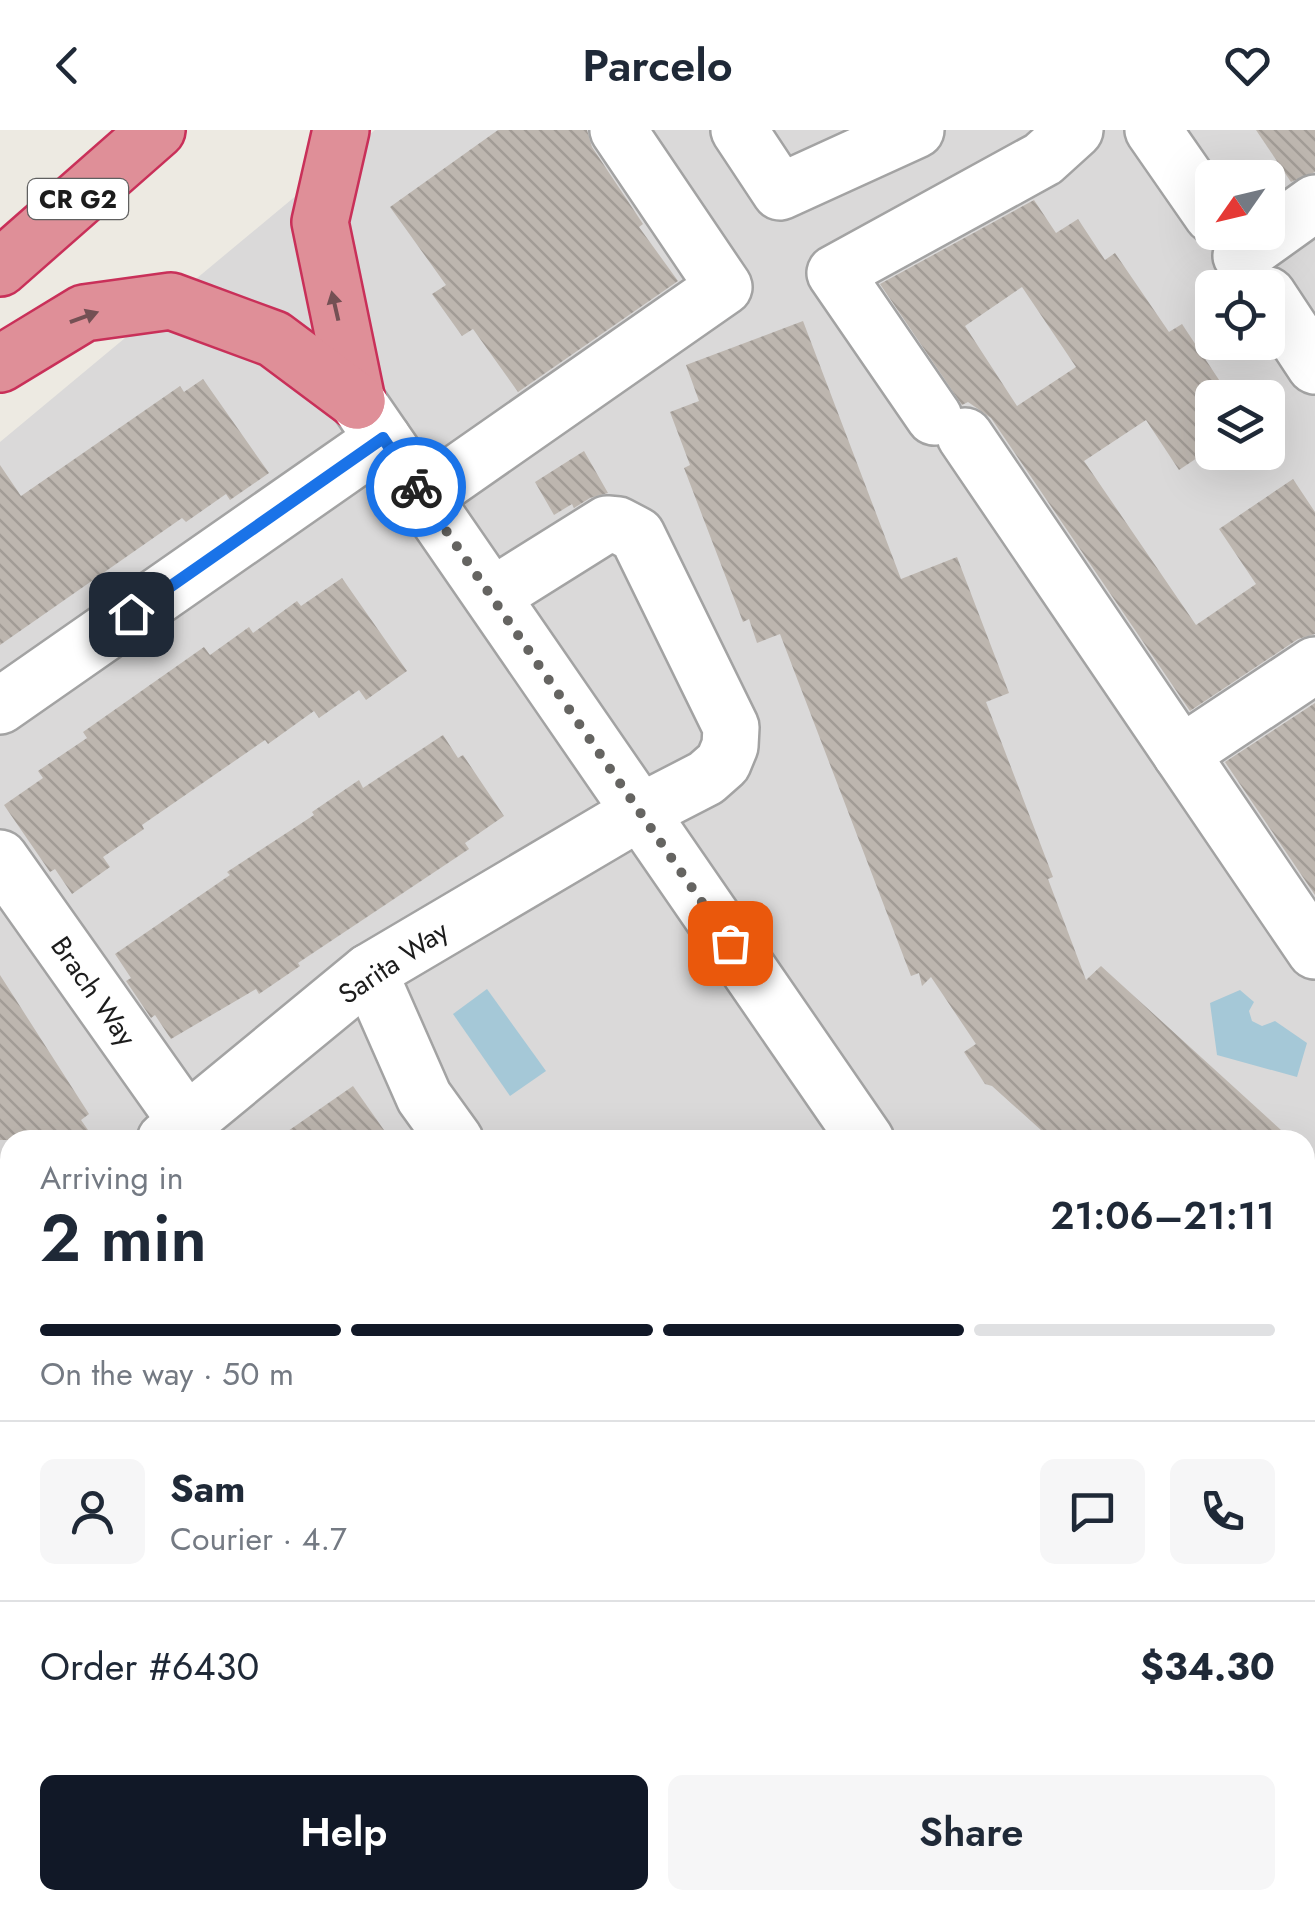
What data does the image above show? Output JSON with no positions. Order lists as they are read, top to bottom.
{
  "streets": {
    "highway": ["CR G2"],
    "street": ["Sarita Way", "Brach Way"]
  },
  "north": "bottom left",
  "page": {
    "header": "Parcelo",
    "heading": ["2 min", "Arriving in", "21:06–21:11"],
    "panel": [
      "Sam",
      "Courier · 4.7",
      "Order #6430",
      "$34.30"
    ],
    "bar": "On the way · 50 m",
    "buttons": ["Help", "Share"]
  }
}
